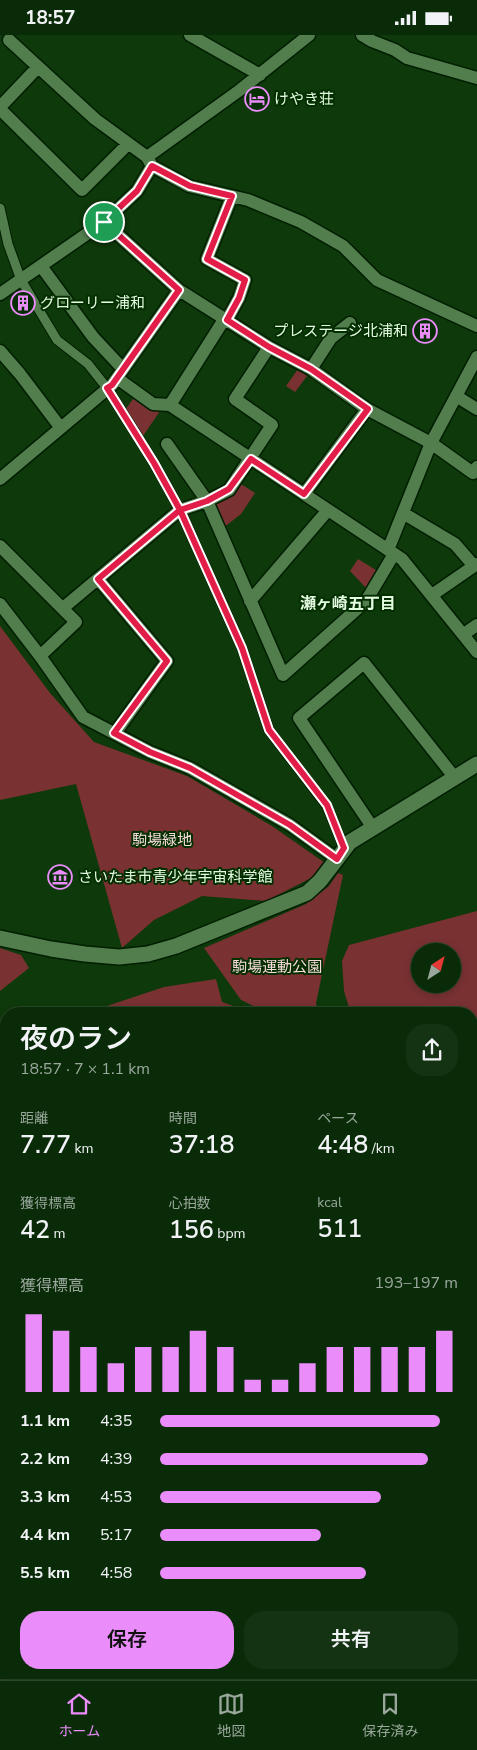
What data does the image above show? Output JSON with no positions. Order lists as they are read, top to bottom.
{
  "districts": ["瀬ヶ崎五丁目"],
  "parks": ["駒場緑地", "駒場運動公園"],
  "places": {
    "hotel": ["けやき荘"],
    "building": ["グローリー浦和", "プレステージ北浦和"],
    "museum": ["さいたま市青少年宇宙科学館"]
  },
  "north": "top right",
  "page": {
    "status": "18:57",
    "heading": ["夜のラン", "18:57 · 7 × 1.1 km"],
    "stats": [
      ["距離", "7.77 km"],
      ["時間", "37:18"],
      ["ペース", "4:48 /km"],
      ["獲得標高", "42 m"],
      ["心拍数", "156 bpm"],
      ["kcal", "511"]
    ],
    "chart": ["獲得標高", "193–197 m"],
    "list": [
      {
        "name": "1.1 km",
        "note": "4:35"
      },
      {
        "name": "2.2 km",
        "note": "4:39"
      },
      {
        "name": "3.3 km",
        "note": "4:53"
      },
      {
        "name": "4.4 km",
        "note": "5:17"
      },
      {
        "name": "5.5 km",
        "note": "4:58"
      }
    ],
    "buttons": ["保存", "共有"],
    "tabs": ["ホーム", "地図", "保存済み"]
  }
}
